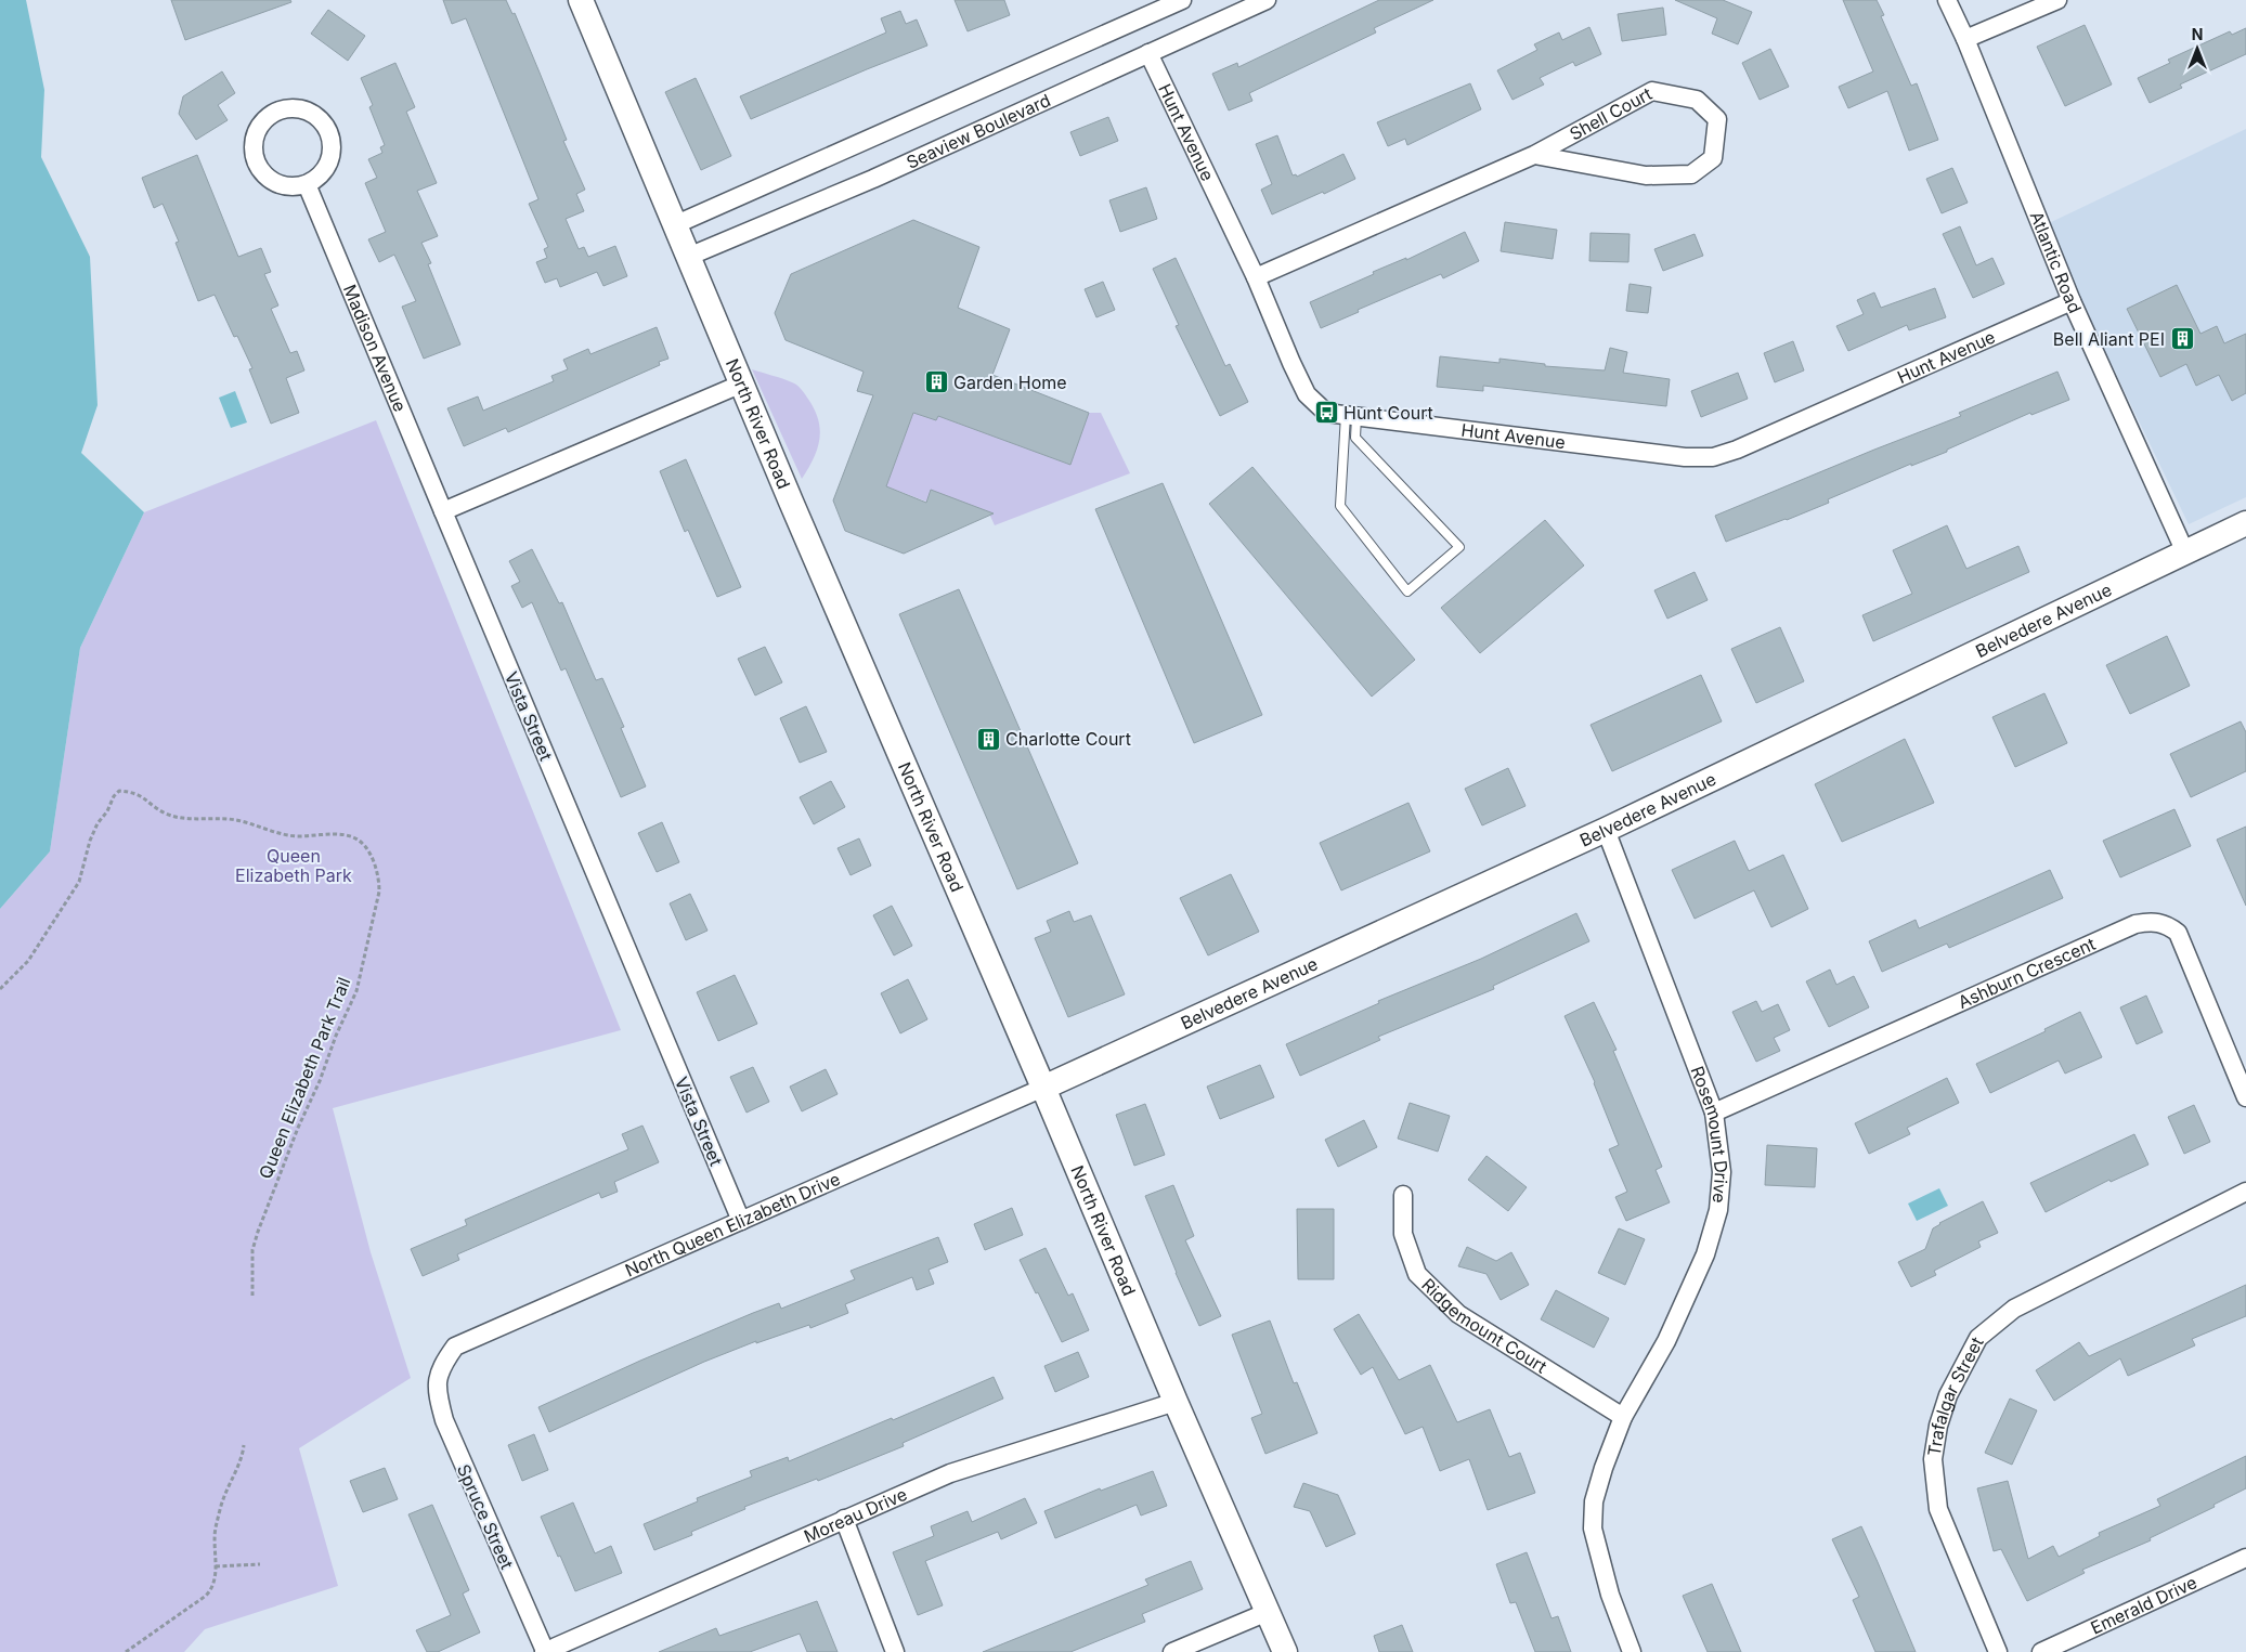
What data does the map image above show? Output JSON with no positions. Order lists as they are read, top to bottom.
{
  "streets": {
    "main road": ["North River Road", "Belvedere Avenue"],
    "street": [
      "Shell Court",
      "Seaview Boulevard",
      "Hunt Avenue",
      "Atlantic Road",
      "Madison Avenue",
      "Vista Street",
      "Ashburn Crescent",
      "Rosemount Drive",
      "North Queen Elizabeth Drive",
      "Ridgemount Court",
      "Trafalgar Street",
      "Moreau Drive",
      "Spruce Street",
      "Emerald Drive"
    ],
    "path": ["Queen Elizabeth Park Trail"]
  },
  "crossings": [
    ["Shell Court", "Hunt Avenue"],
    ["Seaview Boulevard", "Hunt Avenue"],
    ["Seaview Boulevard", "North River Road"],
    ["Hunt Avenue", "Atlantic Road"],
    ["Atlantic Road", "Belvedere Avenue"],
    ["Madison Avenue", "Vista Street"],
    ["North River Road", "Belvedere Avenue"],
    ["North River Road", "North Queen Elizabeth Drive"],
    ["North River Road", "Moreau Drive"],
    ["Belvedere Avenue", "Rosemount Drive"],
    ["Belvedere Avenue", "North Queen Elizabeth Drive"],
    ["Vista Street", "North Queen Elizabeth Drive"],
    ["Ashburn Crescent", "Rosemount Drive"],
    ["Rosemount Drive", "Ridgemount Court"],
    ["North Queen Elizabeth Drive", "Spruce Street"],
    ["Moreau Drive", "Spruce Street"]
  ],
  "parks": ["Queen Elizabeth Park"],
  "places": {
    "building": ["Bell Aliant PEI", "Garden Home", "Charlotte Court"],
    "bus stop": ["Hunt Court"]
  },
  "north": "top"
}
